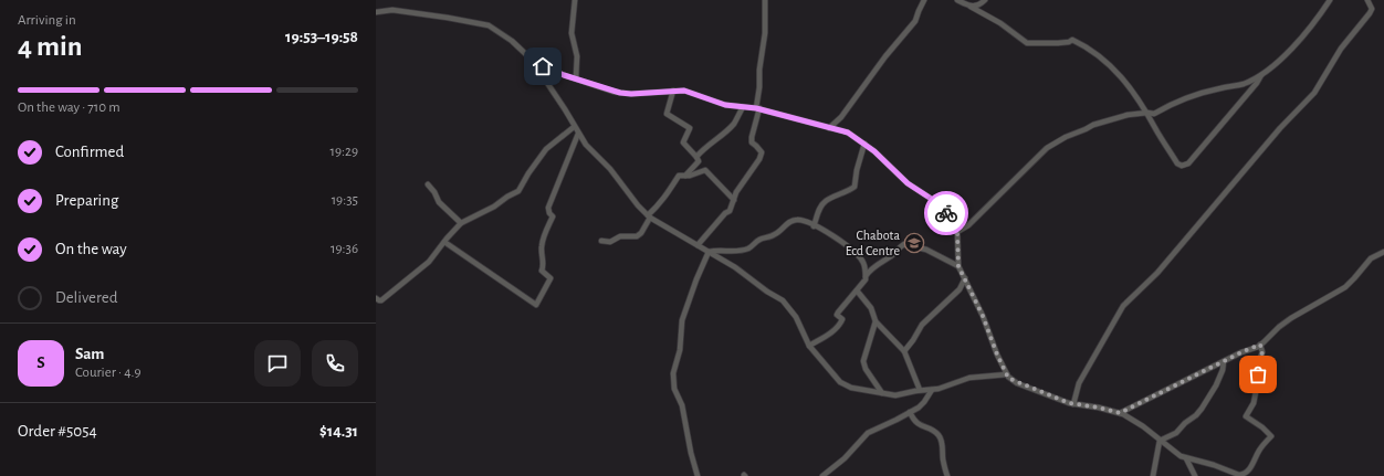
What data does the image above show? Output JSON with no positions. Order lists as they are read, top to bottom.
{
  "places": {
    "school or university": ["Chabota Ecd Centre"]
  },
  "page": {
    "heading": ["4 min", "Arriving in", "19:53–19:58"],
    "panel": [
      "Sam",
      "Courier · 4.9",
      "Order #5054",
      "$14.31"
    ],
    "bar": "On the way · 710 m",
    "list": [
      ["Confirmed", "19:29"],
      ["Preparing", "19:35"],
      ["On the way", "19:36"],
      "Delivered"
    ],
    "round": "S"
  }
}
